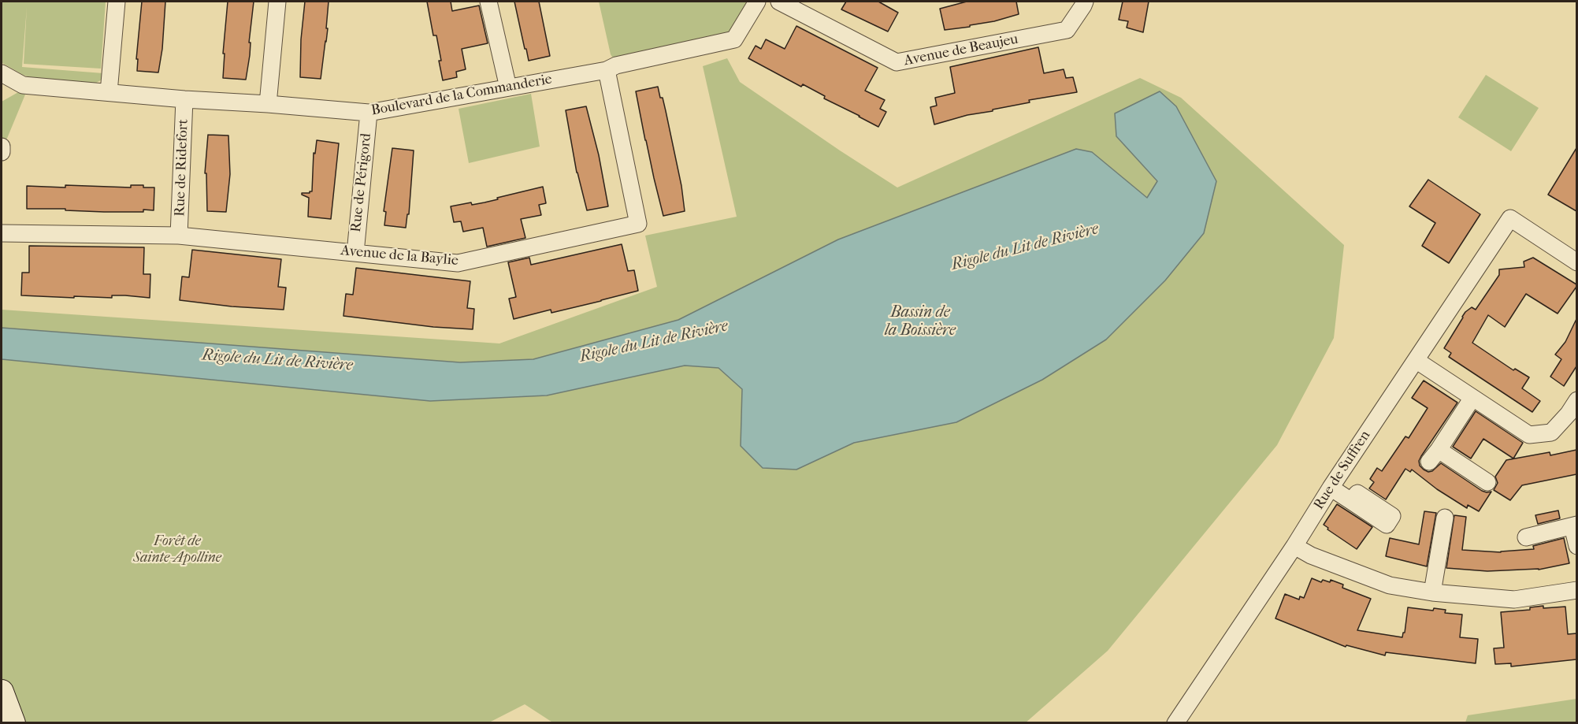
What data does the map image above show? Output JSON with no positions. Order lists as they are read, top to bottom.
{
  "streets": {
    "street": [
      "Avenue de Beaujeu",
      "Boulevard de la Commanderie",
      "Rue de Ridefort",
      "Rue de Périgord",
      "Avenue de la Baylie",
      "Rue de Suffren"
    ]
  },
  "crossings": [
    ["Boulevard de la Commanderie", "Rue de Ridefort"],
    ["Boulevard de la Commanderie", "Rue de Périgord"],
    ["Boulevard de la Commanderie", "Avenue de la Baylie"],
    ["Rue de Ridefort", "Avenue de la Baylie"],
    ["Rue de Périgord", "Avenue de la Baylie"]
  ],
  "water": ["Rigole du Lit de Rivière", "Bassin de la Boissière"],
  "parks": ["Forêt de Sainte-Apolline"]
}
